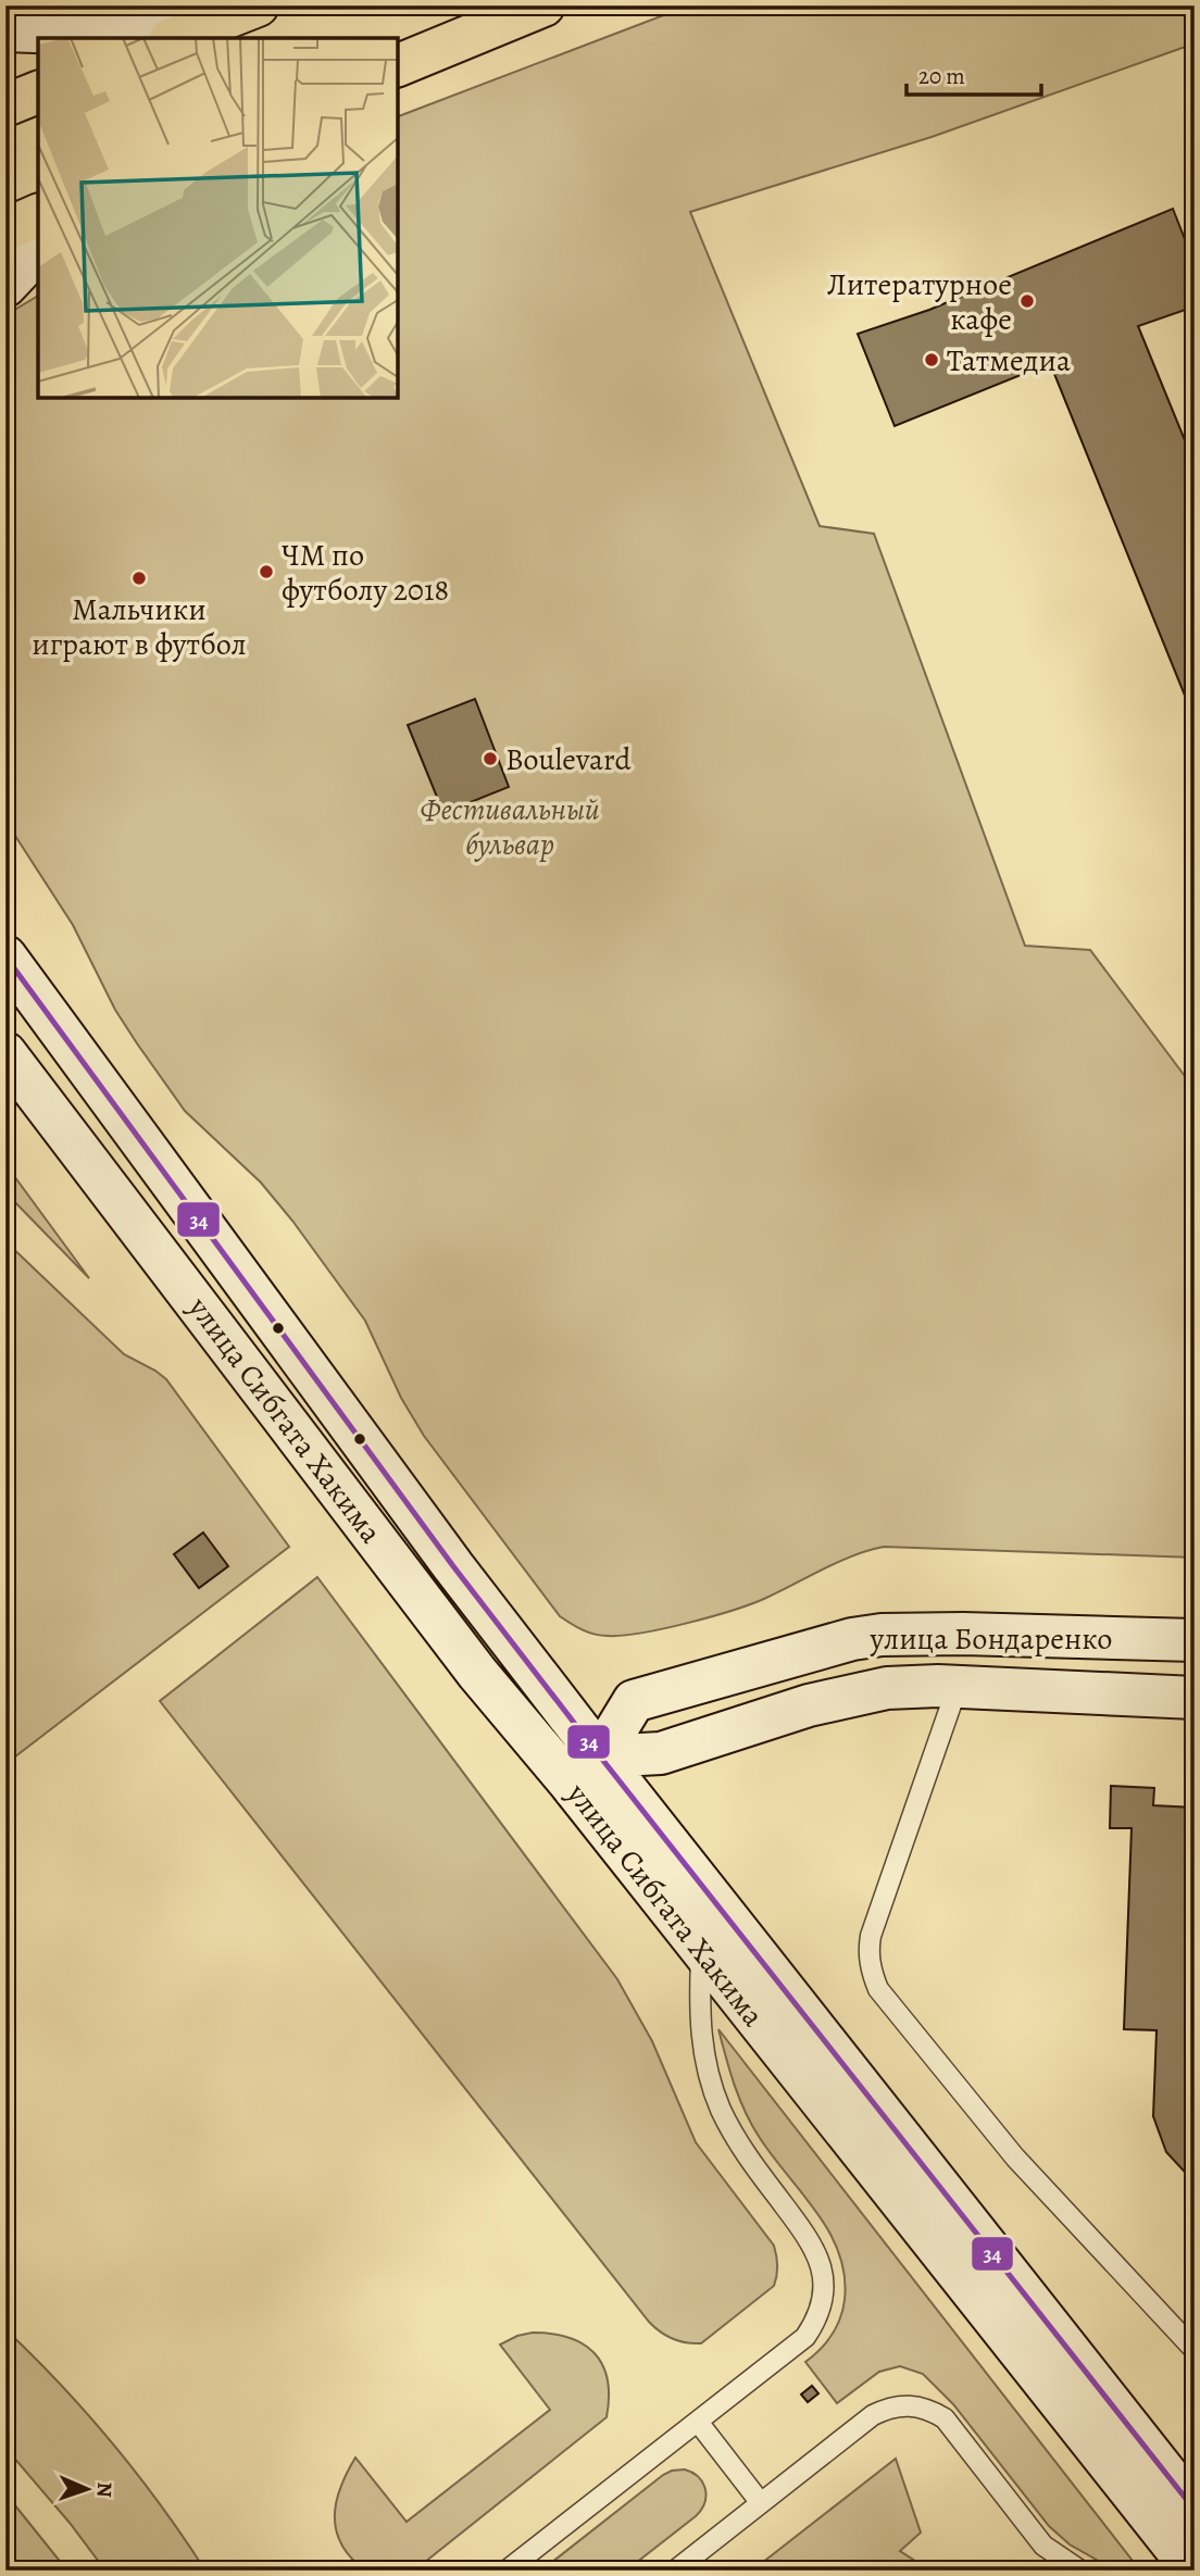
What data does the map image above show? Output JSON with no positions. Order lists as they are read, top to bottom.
{
  "streets": {
    "main road": ["улица Сибгата Хакима", "улица Бондаренко"]
  },
  "crossings": [
    ["улица Сибгата Хакима", "улица Бондаренко"]
  ],
  "parks": ["Фестивальный бульвар"],
  "places": [
    "Литературное кафе",
    "Татмедиа",
    "ЧМ по футболу 2018",
    "Мальчики играют в футбол",
    "Boulevard"
  ],
  "lines": ["transit line 34"],
  "scale_bar": "20 m",
  "north": "right"
}
